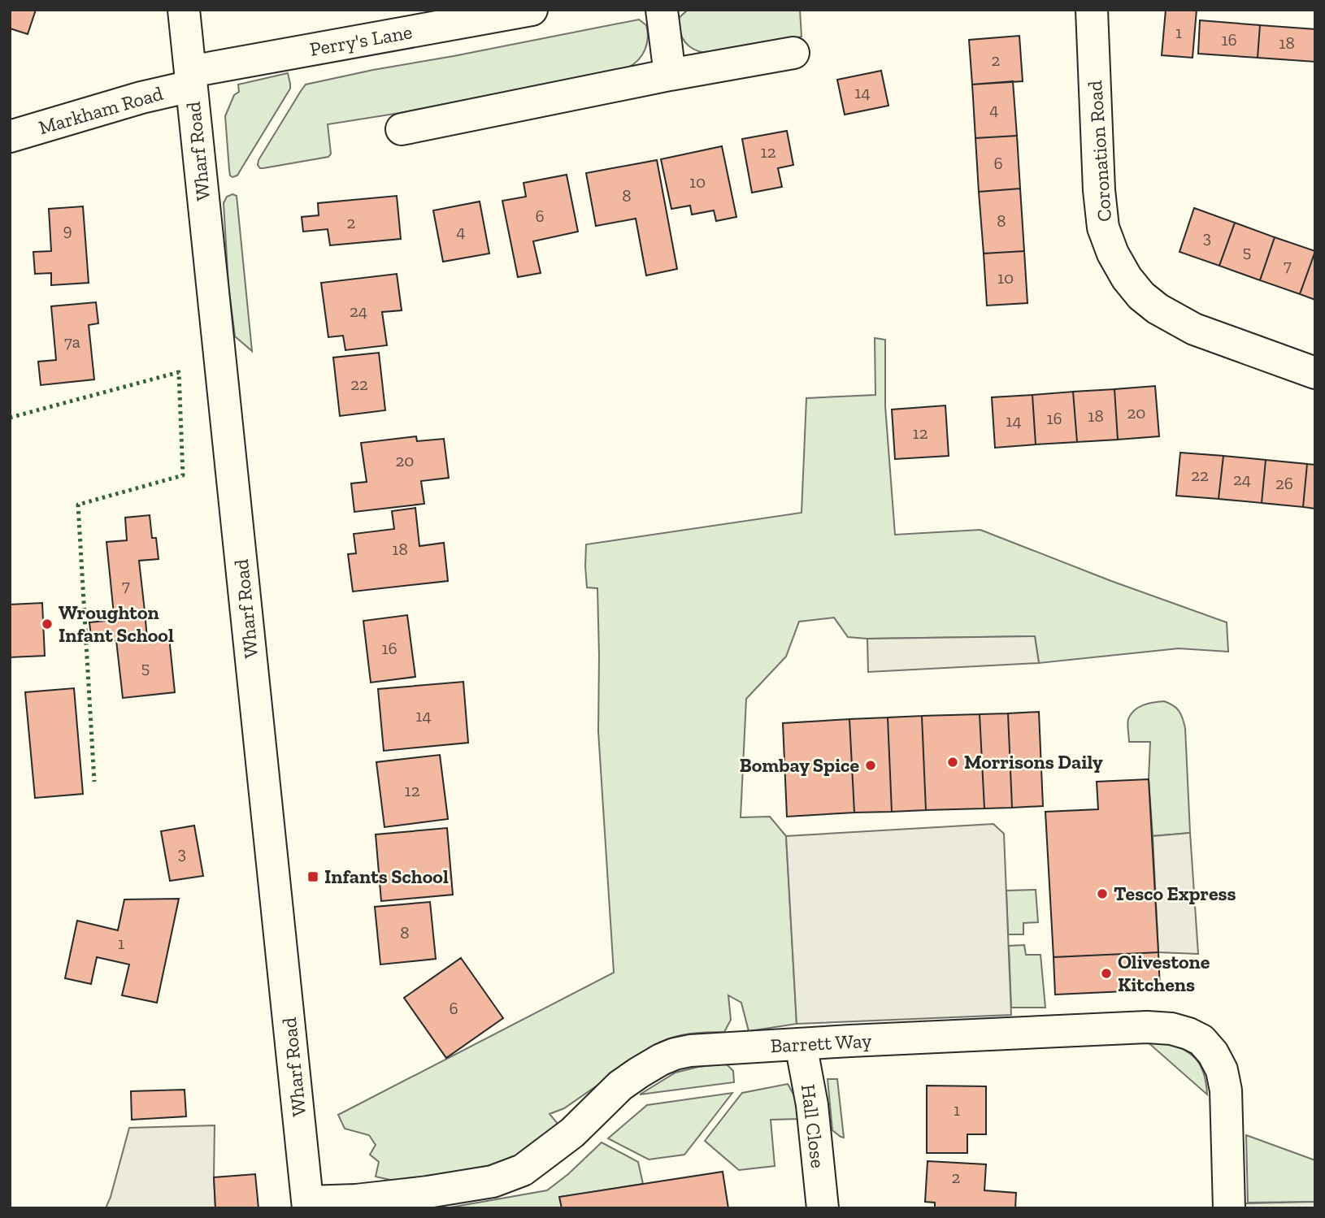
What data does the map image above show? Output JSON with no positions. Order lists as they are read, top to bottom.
{
  "streets": {
    "street": [
      "Perry's Lane",
      "Markham Road",
      "Wharf Road",
      "Coronation Road",
      "Barrett Way",
      "Hall Close"
    ]
  },
  "crossings": [
    ["Perry's Lane", "Markham Road"],
    ["Perry's Lane", "Wharf Road"],
    ["Markham Road", "Wharf Road"],
    ["Wharf Road", "Barrett Way"],
    ["Barrett Way", "Hall Close"]
  ],
  "places": {
    "other": [
      "Wroughton Infant School",
      "Morrisons Daily",
      "Bombay Spice",
      "Tesco Express",
      "Olivestone Kitchens"
    ],
    "transit": ["Infants School"]
  },
  "house_numbers": [
    "1",
    "16",
    "18",
    "2",
    "14",
    "4",
    "12",
    "6",
    "10",
    "8",
    "6",
    "8",
    "2",
    "9",
    "4",
    "3",
    "5",
    "7",
    "10",
    "24",
    "7a",
    "22",
    "20",
    "18",
    "16",
    "14",
    "12",
    "20",
    "22",
    "24",
    "26",
    "18",
    "7",
    "16",
    "5",
    "14",
    "12",
    "3",
    "8",
    "1",
    "6",
    "1",
    "2"
  ]
}
